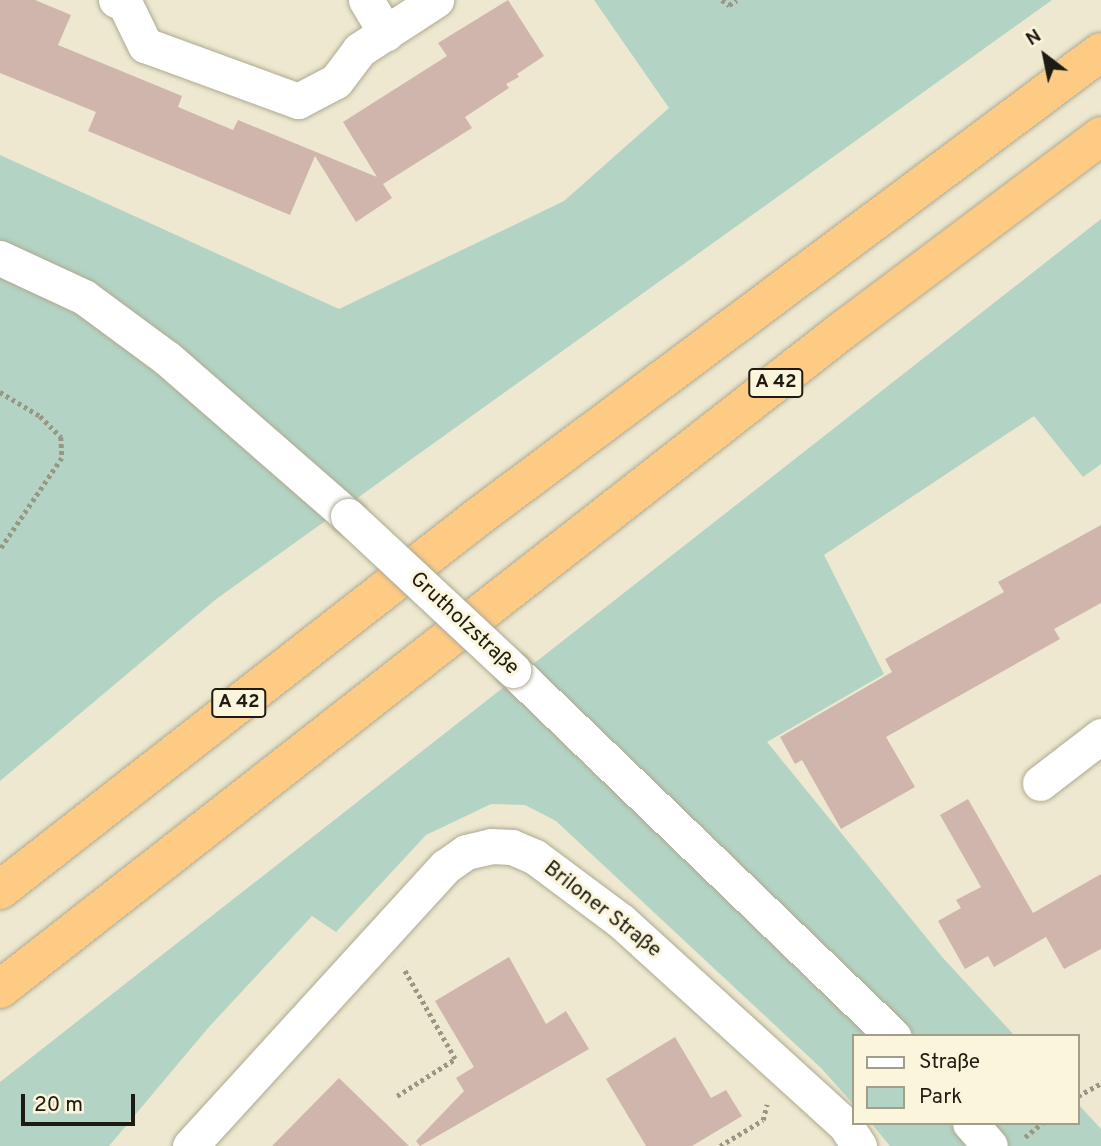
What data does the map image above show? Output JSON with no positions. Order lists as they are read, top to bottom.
{
  "streets": {
    "highway": ["A 42"],
    "street": ["Grutholzstraße", "Briloner Straße"]
  },
  "legend": ["Straße", "Park"],
  "scale_bar": "20 m",
  "north": "top left"
}
